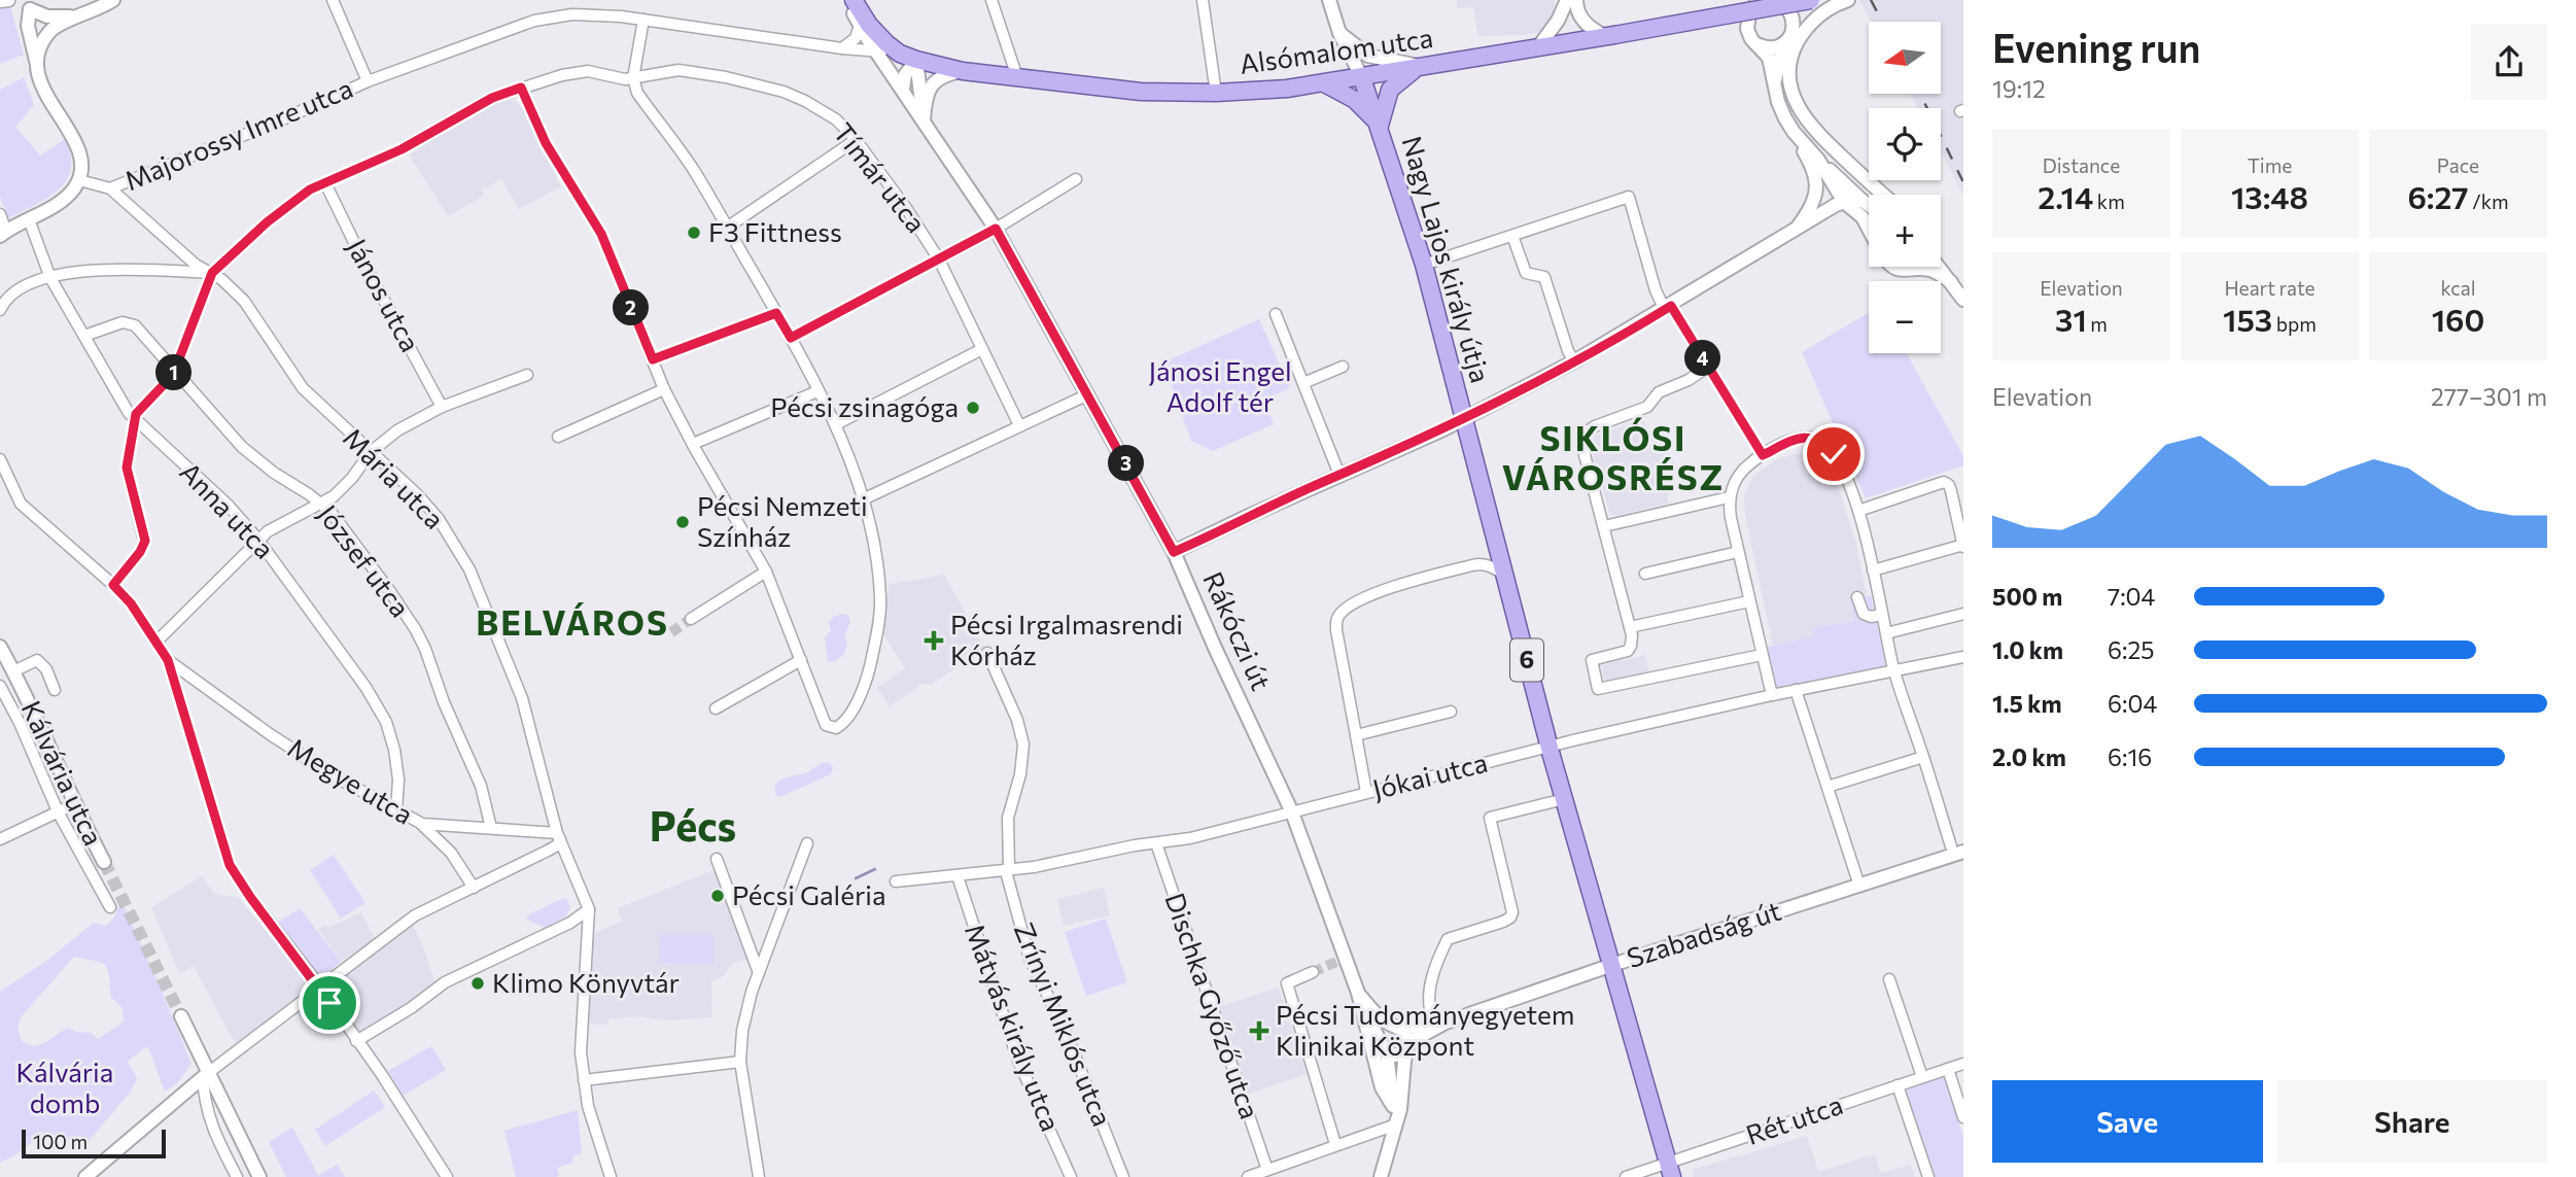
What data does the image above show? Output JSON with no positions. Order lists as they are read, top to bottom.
{
  "streets": {
    "main road": [
      "Alsómalom utca",
      "Nagy Lajos király útja",
      "Rákóczi út",
      "6"
    ],
    "street": [
      "Majorossy Imre utca",
      "Tímár utca",
      "János utca",
      "Mária utca",
      "Anna utca",
      "József utca",
      "Kálvária utca",
      "Jókai utca",
      "Megye utca",
      "Szabadság út",
      "Dischka Győző utca",
      "Zrínyi Miklós utca",
      "Mátyás király utca",
      "Rét utca"
    ]
  },
  "crossings": [
    ["Alsómalom utca", "Nagy Lajos király útja"],
    ["Alsómalom utca", "6"],
    ["Majorossy Imre utca", "Mária utca"],
    ["Majorossy Imre utca", "Rákóczi út"],
    ["Tímár utca", "János utca"],
    ["Tímár utca", "Mária utca"],
    ["Nagy Lajos király útja", "6"],
    ["Nagy Lajos király útja", "Jókai utca"],
    ["Nagy Lajos király útja", "Szabadság út"],
    ["Mária utca", "Megye utca"],
    ["Anna utca", "József utca"],
    ["Anna utca", "Megye utca"],
    ["József utca", "Megye utca"],
    ["Rákóczi út", "Jókai utca"],
    ["Rákóczi út", "Szabadság út"],
    ["6", "Szabadság út"],
    ["6", "Rét utca"],
    ["Jókai utca", "Dischka Győző utca"],
    ["Jókai utca", "Zrínyi Miklós utca"],
    ["Jókai utca", "Mátyás király utca"]
  ],
  "districts": ["SIKLÓSI VÁROSRÉSZ", "BELVÁROS", "Pécs"],
  "parks": ["Jánosi Engel Adolf tér", "Kálvária domb"],
  "places": {
    "other": [
      "F3 Fittness",
      "Pécsi zsinagóga",
      "Pécsi Nemzeti Színház",
      "Pécsi Galéria",
      "Klimo Könyvtár"
    ],
    "health": ["Pécsi Irgalmasrendi Kórház", "Pécsi Tudományegyetem Klinikai Központ"]
  },
  "scale_bar": "100 m",
  "north": "left",
  "page": {
    "heading": ["Evening run", "19:12"],
    "map_buttons": ["+", "−"],
    "stats": [
      ["Distance", "2.14 km"],
      ["Time", "13:48"],
      ["Pace", "6:27 /km"],
      ["Elevation", "31 m"],
      ["Heart rate", "153 bpm"],
      ["kcal", "160"]
    ],
    "pins": [
      "2",
      "4",
      "1",
      "3"
    ],
    "chart": ["Elevation", "277–301 m"],
    "list": [
      {
        "name": "500 m",
        "note": "7:04"
      },
      {
        "name": "1.0 km",
        "note": "6:25"
      },
      {
        "name": "1.5 km",
        "note": "6:04"
      },
      {
        "name": "2.0 km",
        "note": "6:16"
      }
    ],
    "buttons": ["Save", "Share"],
    "scale": "100 m"
  }
}
